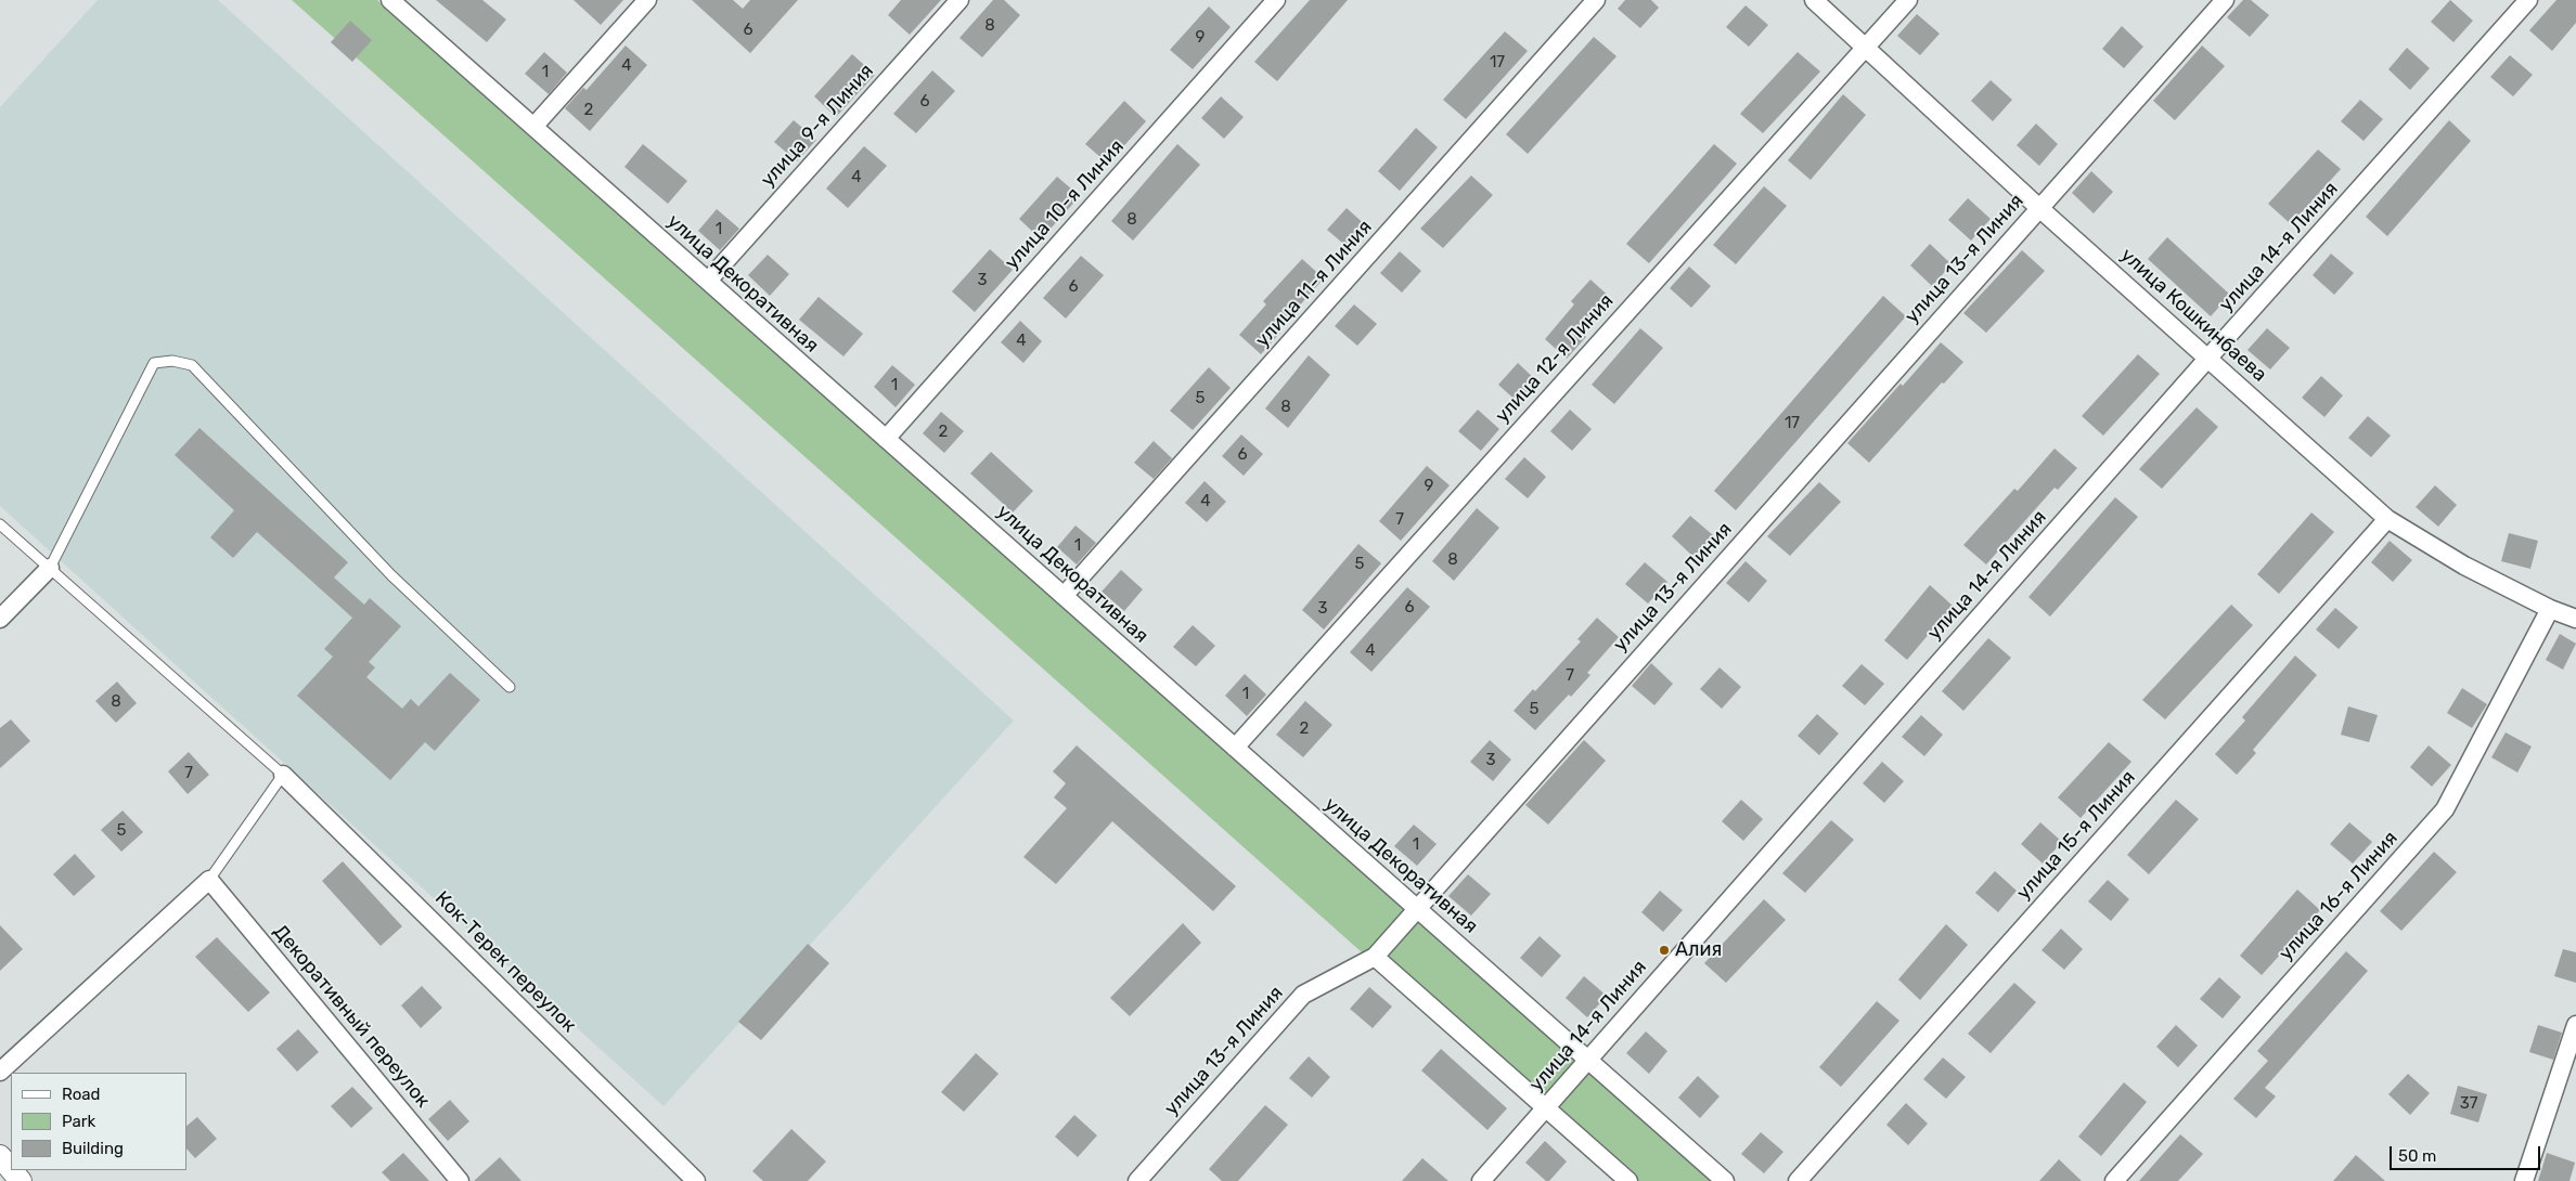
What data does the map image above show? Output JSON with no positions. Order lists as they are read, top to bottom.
{
  "streets": {
    "street": [
      "улица 9-я Линия",
      "улица 10-я Линия",
      "улица 14-я Линия",
      "улица 13-я Линия",
      "улица Декоративная",
      "улица 11-я Линия",
      "улица Кошкинбаева",
      "улица 12-я Линия",
      "улица 15-я Линия",
      "улица 16-я Линия",
      "Кок-Терек переулок",
      "Декоративный переулок"
    ]
  },
  "crossings": [
    ["улица 9-я Линия", "улица Декоративная"],
    ["улица 10-я Линия", "улица Декоративная"],
    ["улица 14-я Линия", "улица Декоративная"],
    ["улица 14-я Линия", "улица Кошкинбаева"],
    ["улица 13-я Линия", "улица Декоративная"],
    ["улица 13-я Линия", "улица Кошкинбаева"],
    ["улица Декоративная", "улица 11-я Линия"],
    ["улица Декоративная", "улица 12-я Линия"],
    ["улица Кошкинбаева", "улица 12-я Линия"],
    ["улица Кошкинбаева", "улица 15-я Линия"],
    ["улица Кошкинбаева", "улица 16-я Линия"]
  ],
  "places": ["Алия"],
  "house_numbers": [
    "8",
    "6",
    "9",
    "17",
    "4",
    "1",
    "6",
    "2",
    "4",
    "8",
    "1",
    "3",
    "6",
    "4",
    "1",
    "5",
    "8",
    "17",
    "2",
    "6",
    "9",
    "4",
    "7",
    "1",
    "8",
    "5",
    "6",
    "3",
    "4",
    "7",
    "1",
    "8",
    "5",
    "2",
    "3",
    "7",
    "5",
    "1",
    "37"
  ],
  "legend": ["Road", "Park", "Building"],
  "scale_bar": "50 m"
}
